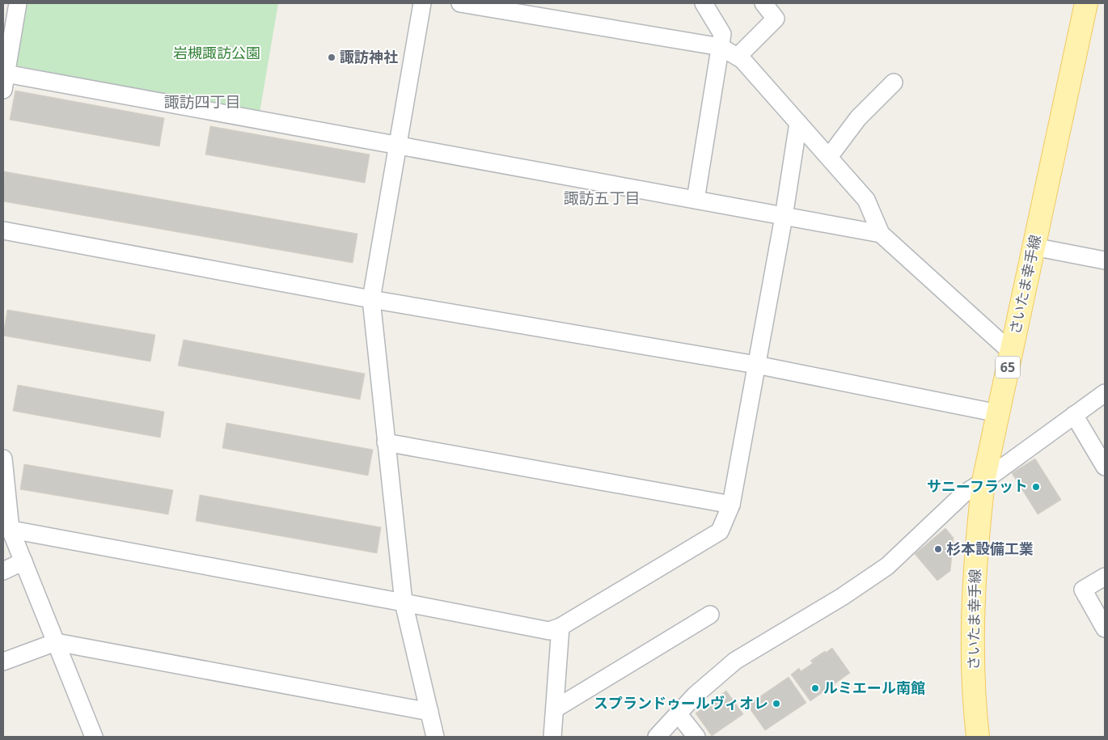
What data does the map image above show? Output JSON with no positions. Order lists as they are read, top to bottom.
{
  "streets": {
    "main road": ["さいたま幸手線", "65"]
  },
  "districts": ["諏訪四丁目", "諏訪五丁目"],
  "parks": ["岩槻諏訪公園"],
  "places": [
    "諏訪神社",
    "サニーフラット",
    "杉本設備工業",
    "ルミエール南館",
    "スプランドゥールヴィオレ"
  ]
}
